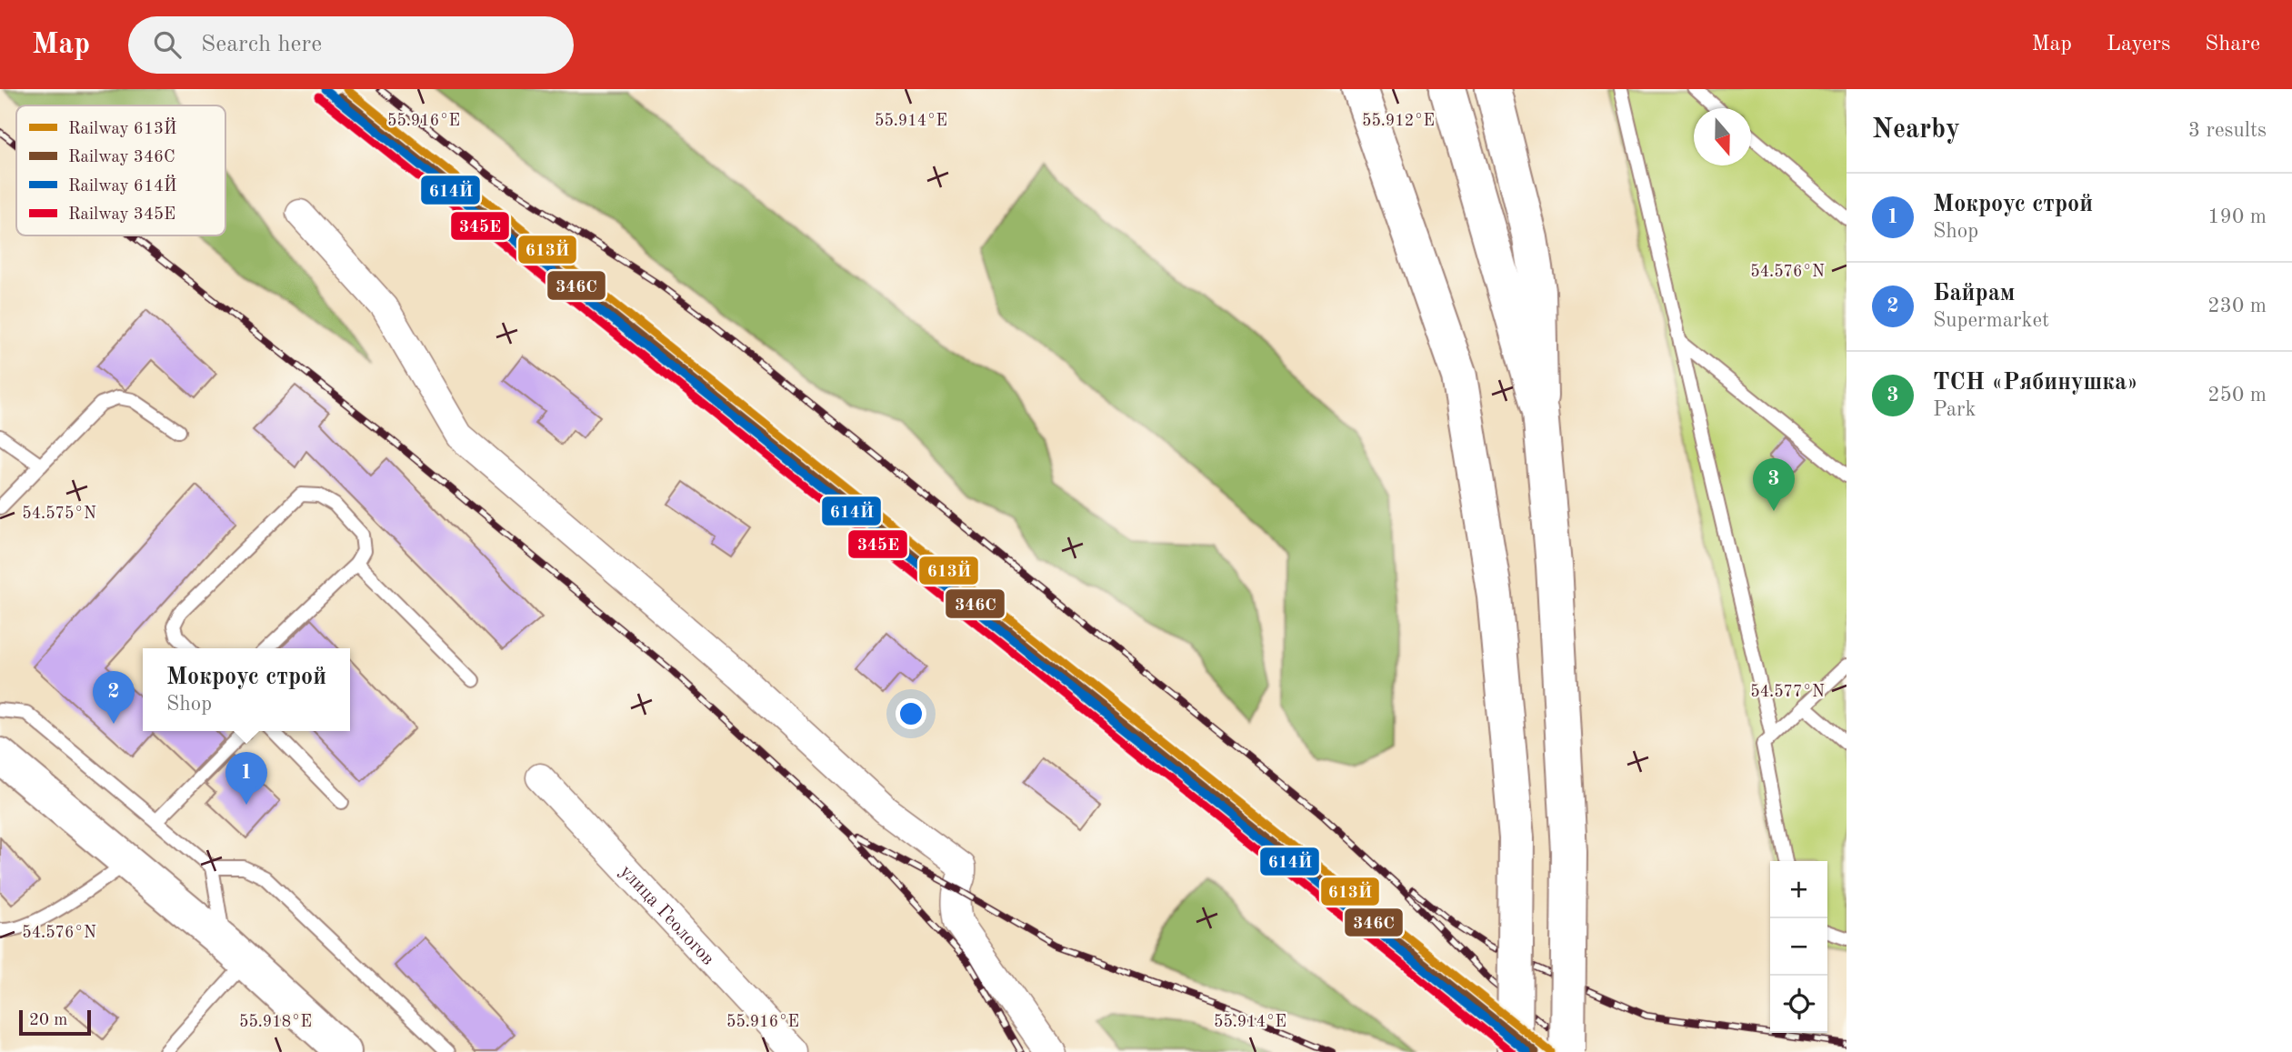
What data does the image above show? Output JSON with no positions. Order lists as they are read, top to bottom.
{
  "streets": {
    "street": ["улица Геологов"]
  },
  "lines": [
    "rail line 613Й",
    "rail line 614Й",
    "rail line 346С",
    "rail line 345Е"
  ],
  "legend": [
    "Railway 613Й",
    "Railway 346С",
    "Railway 614Й",
    "Railway 345Е"
  ],
  "scale_bar": "20 m",
  "north": "bottom",
  "page": {
    "header": "Map",
    "search": "Search here",
    "nav": ["Map", "Layers", "Share"],
    "heading": ["Nearby", "3 results"],
    "list": [
      {
        "mark": "1",
        "name": "Мокроус строй",
        "note": "Shop",
        "value": "190 m"
      },
      {
        "mark": "2",
        "name": "Байрам",
        "note": "Supermarket",
        "value": "230 m"
      },
      {
        "mark": "3",
        "name": "ТСН «Рябинушка»",
        "note": "Park",
        "value": "250 m"
      }
    ],
    "pins": ["3", "2", "1"],
    "popup": ["Мокроус строй", "Shop"],
    "map_buttons": ["+", "−"],
    "scale": "20 m"
  },
  "coordinates": [
    "55.916°E",
    "55.914°E",
    "55.912°E",
    "54.576°N",
    "54.575°N",
    "54.577°N",
    "55.918°E"
  ]
}
